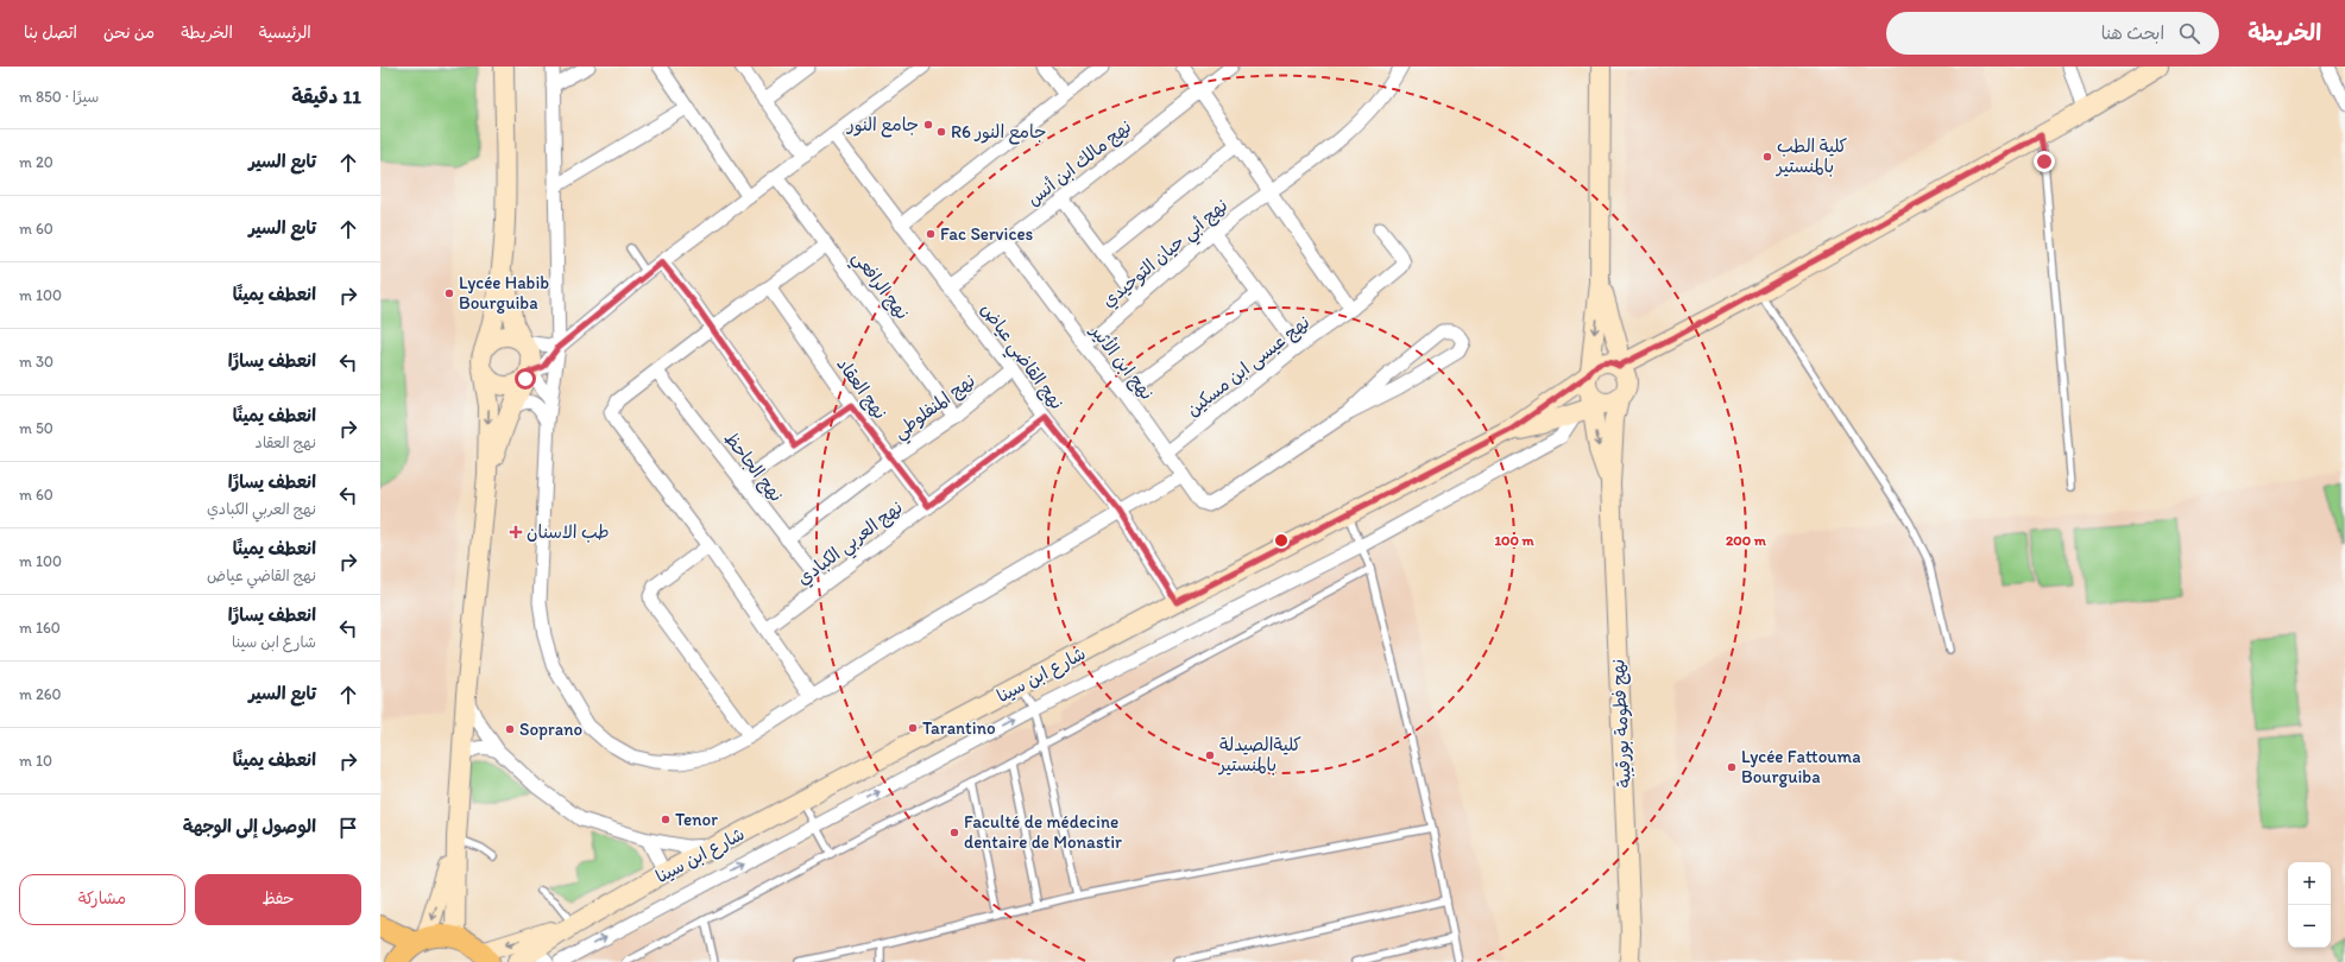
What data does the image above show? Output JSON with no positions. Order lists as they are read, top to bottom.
{
  "streets": {
    "main road": ["شارع ابن سينا", "نهج فطومة بورقيبة"],
    "street": [
      "نهج مالك ابن أنس",
      "نهج أبي حيان التوحيدي",
      "نهج الرافعي",
      "نهج القاضي عياض",
      "نهج ابن الأثير",
      "نهج عيسى ابن مسكين",
      "نهج العقاد",
      "نهج المنفلوطي",
      "نهج الجاحظ",
      "نهج العربي الكبادي"
    ]
  },
  "crossings": [
    ["نهج مالك ابن أنس", "نهج القاضي عياض"],
    ["نهج مالك ابن أنس", "نهج ابن الأثير"],
    ["نهج أبي حيان التوحيدي", "نهج ابن الأثير"],
    ["نهج الرافعي", "نهج المنفلوطي"],
    ["نهج القاضي عياض", "نهج المنفلوطي"],
    ["نهج القاضي عياض", "نهج العربي الكبادي"],
    ["نهج القاضي عياض", "شارع ابن سينا"],
    ["نهج ابن الأثير", "نهج عيسى ابن مسكين"],
    ["نهج العقاد", "نهج المنفلوطي"],
    ["نهج العقاد", "نهج العربي الكبادي"],
    ["نهج المنفلوطي", "نهج الجاحظ"],
    ["نهج الجاحظ", "نهج العربي الكبادي"]
  ],
  "places": {
    "other": [
      "جامع النور",
      "R6 جامع النور",
      "كلية الطب بالمنستير",
      "Fac Services",
      "Lycée Habib Bourguiba",
      "Tarantino",
      "Soprano",
      "كليةالصيدلة بالمنستير",
      "Lycée Fattouma Bourguiba",
      "Tenor",
      "Faculté de médecine dentaire de Monastir"
    ],
    "health": ["طب الاسنان"]
  },
  "page": {
    "header": "الخريطة",
    "search": "ابحث هنا",
    "nav": [
      "الرئيسية",
      "الخريطة",
      "من نحن",
      "اتصل بنا"
    ],
    "heading": ["11 دقيقة", "سيرًا · 850 m"],
    "list": [
      ["تابع السير", "20 m"],
      ["تابع السير", "60 m"],
      ["انعطف يمينًا", "100 m"],
      ["انعطف يسارًا", "30 m"],
      ["انعطف يمينًا", "نهج العقاد", "50 m"],
      ["انعطف يسارًا", "نهج العربي الكبادي", "60 m"],
      ["انعطف يمينًا", "نهج القاضي عياض", "100 m"],
      ["انعطف يسارًا", "شارع ابن سينا", "160 m"],
      ["تابع السير", "260 m"],
      ["انعطف يمينًا", "10 m"],
      "الوصول إلى الوجهة"
    ],
    "buttons": ["حفظ", "مشاركة"],
    "map_buttons": ["+", "−"]
  },
  "rings": ["100 m", "200 m"]
}
